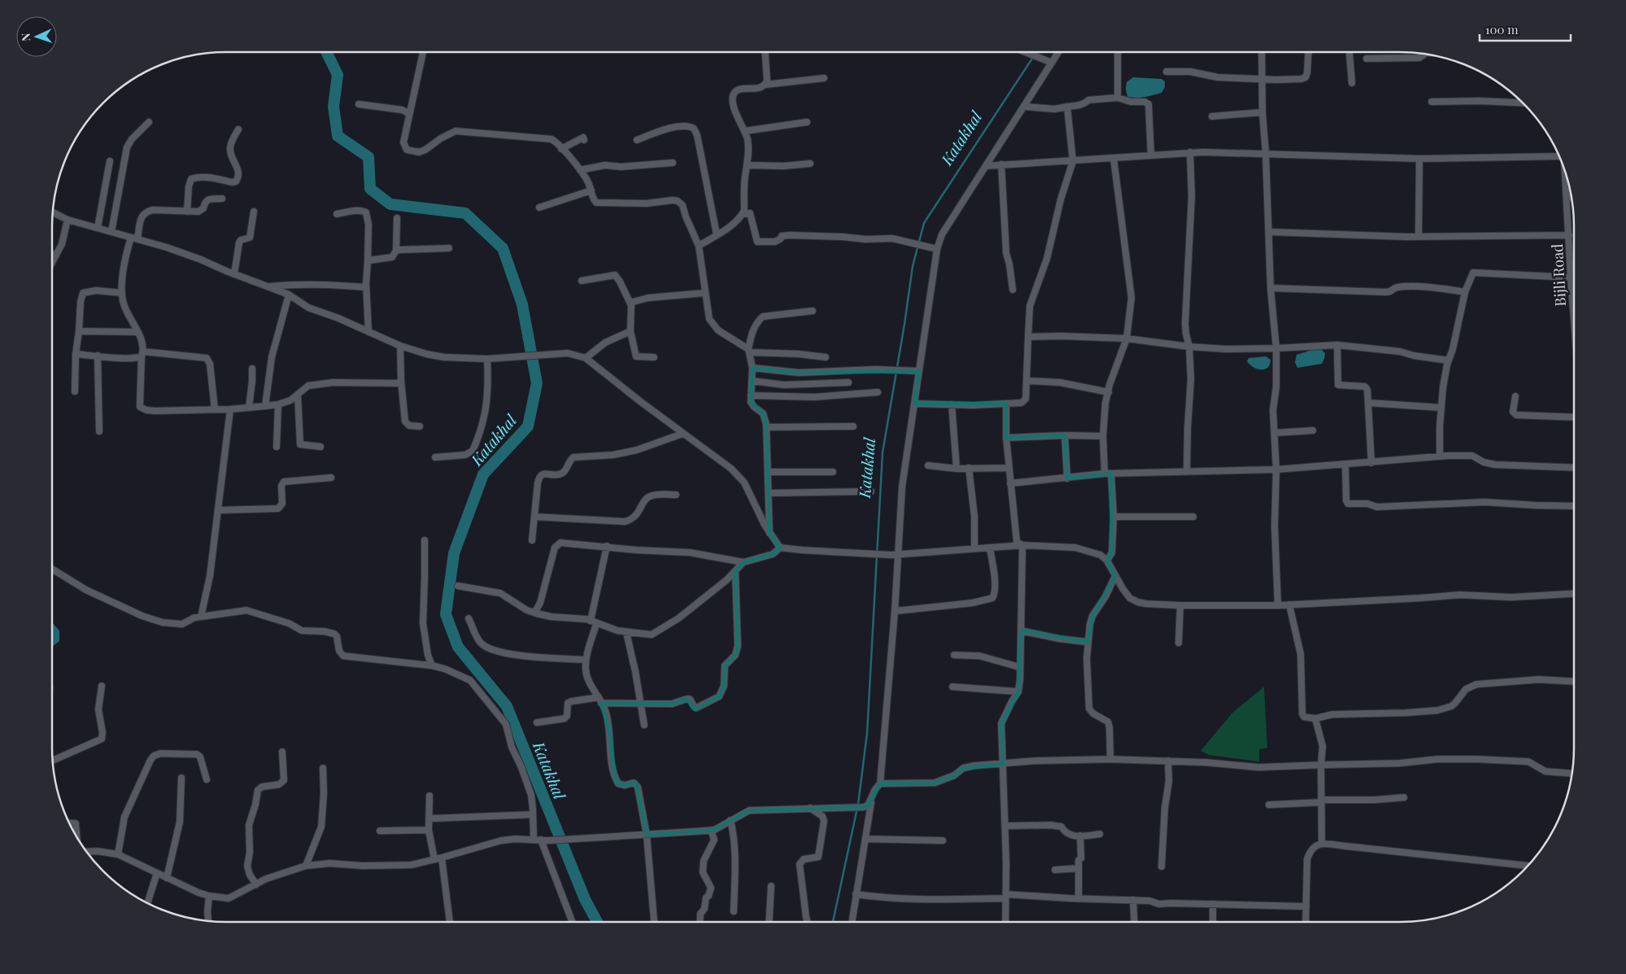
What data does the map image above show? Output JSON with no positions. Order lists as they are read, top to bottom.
{
  "streets": {
    "street": ["Bijli Road"]
  },
  "water": ["Katakhal"],
  "scale_bar": "100 m",
  "north": "left"
}
